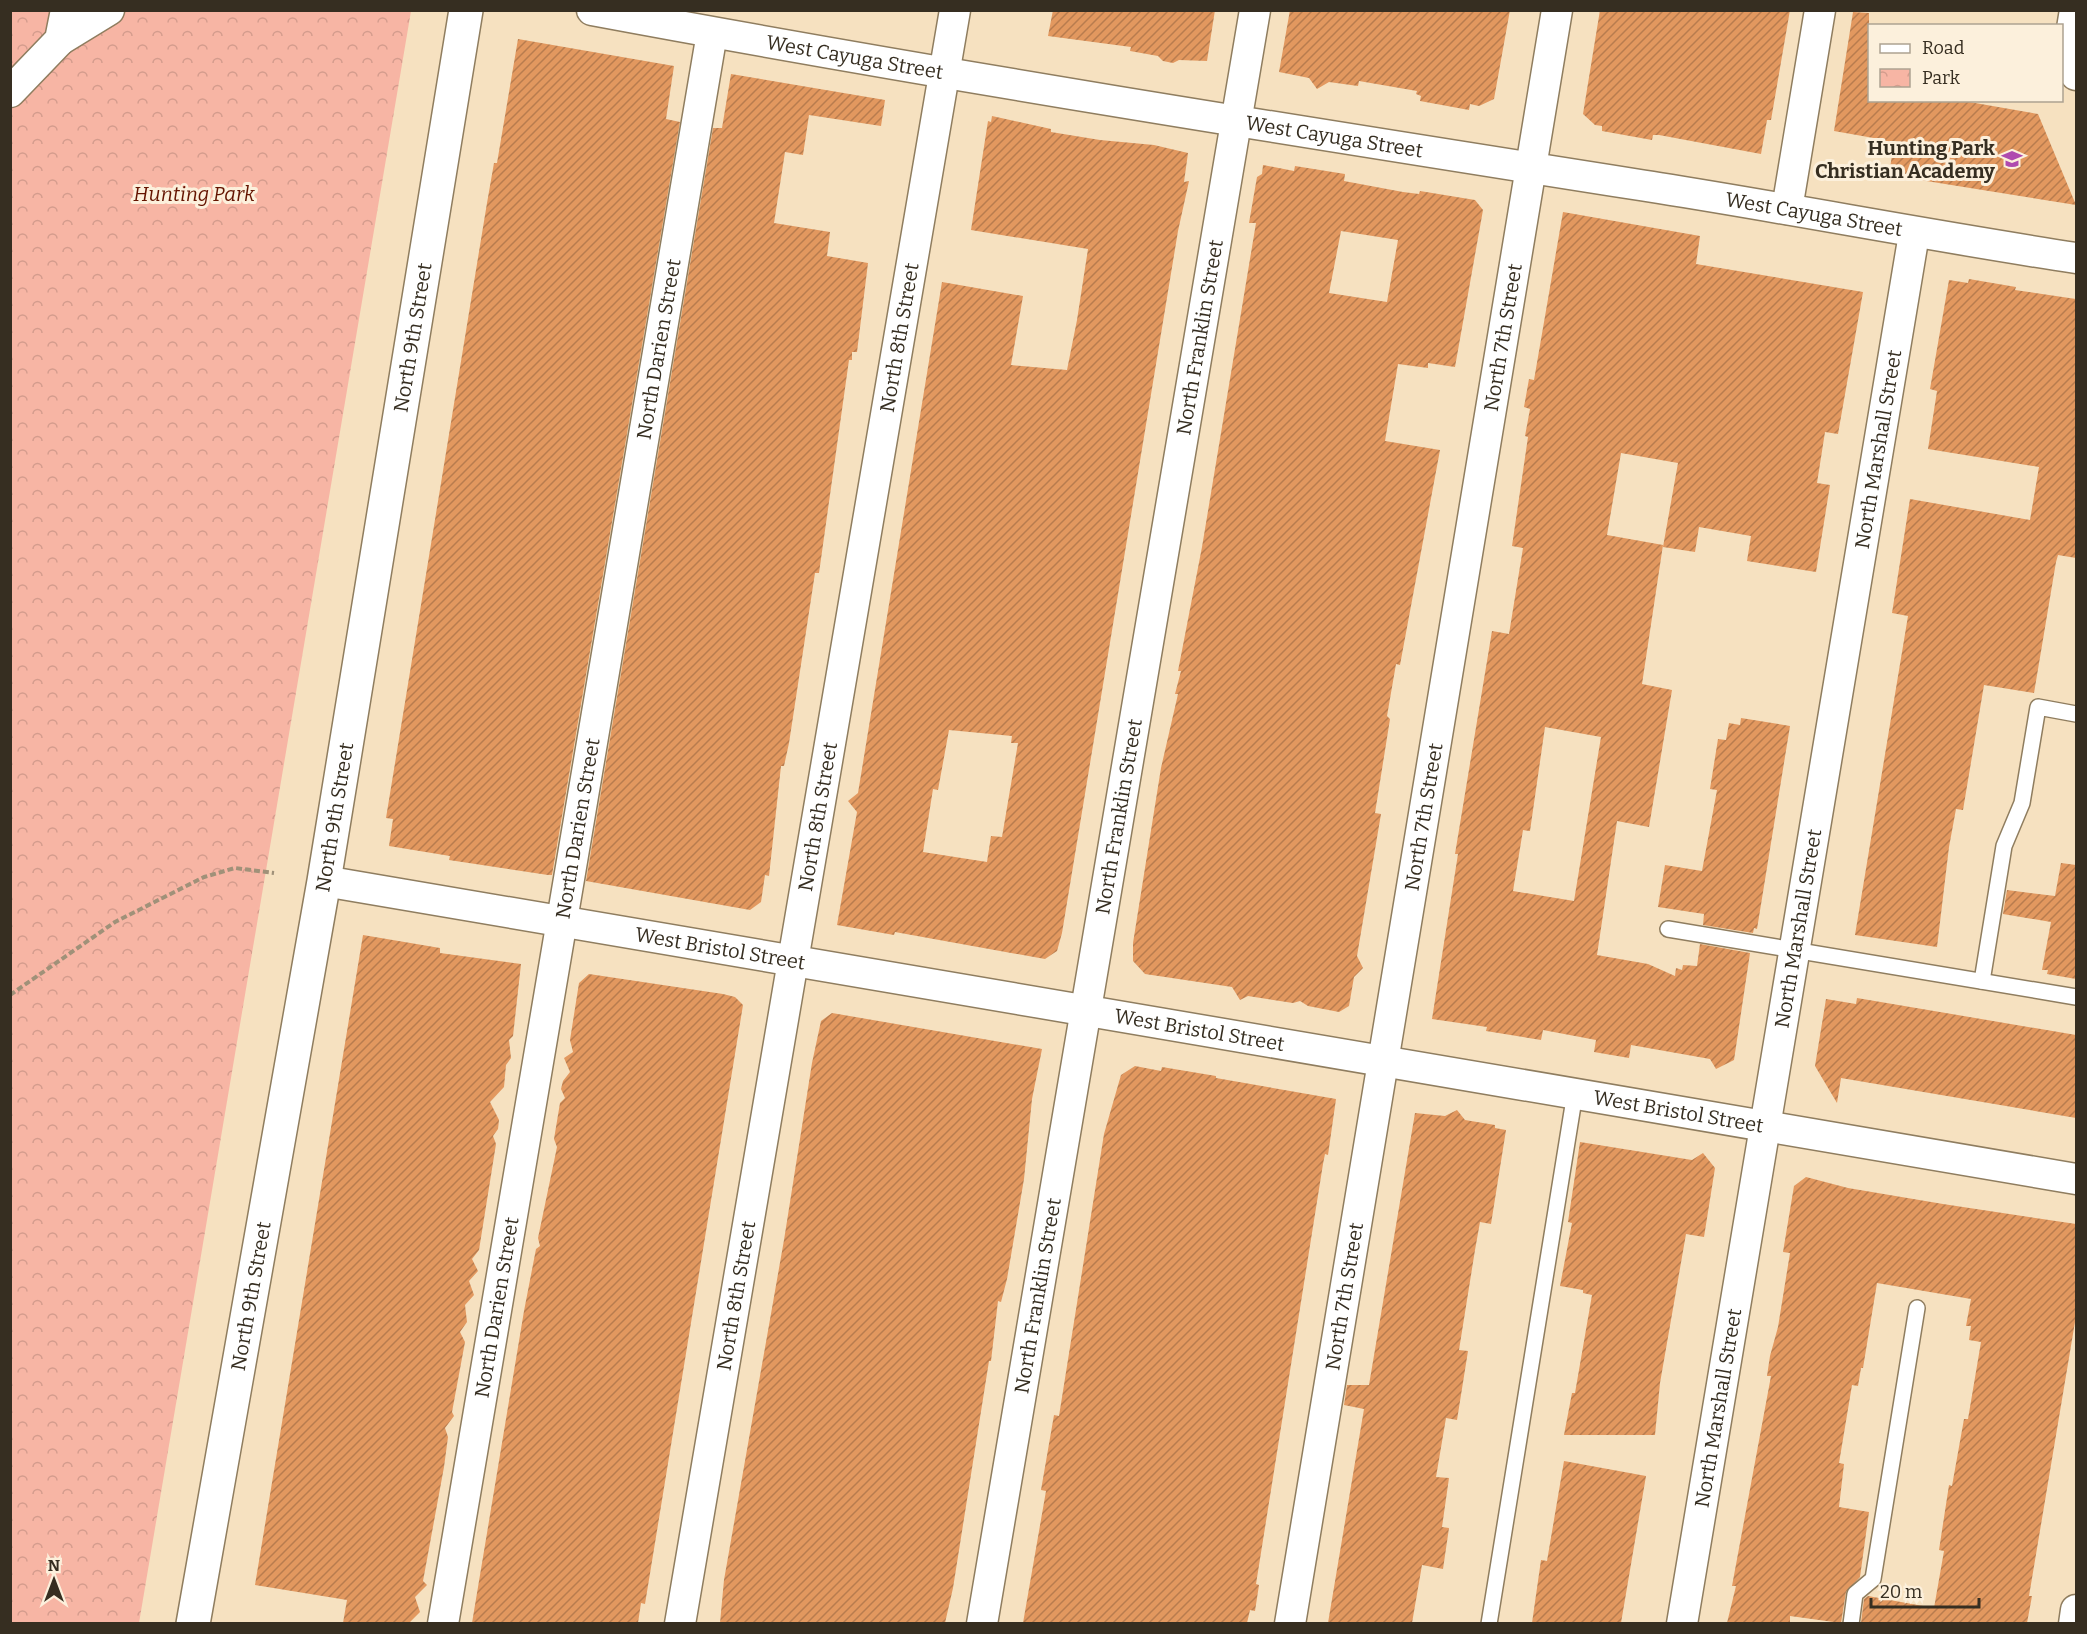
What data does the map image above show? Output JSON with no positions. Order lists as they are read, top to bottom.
{
  "streets": {
    "street": [
      "West Cayuga Street",
      "North 7th Street",
      "North 9th Street",
      "North 8th Street",
      "North Franklin Street",
      "North Darien Street",
      "North Marshall Street",
      "West Bristol Street"
    ]
  },
  "crossings": [
    ["West Cayuga Street", "North 7th Street"],
    ["West Cayuga Street", "North 8th Street"],
    ["West Cayuga Street", "North Franklin Street"],
    ["West Cayuga Street", "North Darien Street"],
    ["West Cayuga Street", "North Marshall Street"],
    ["North 7th Street", "West Bristol Street"],
    ["North 9th Street", "West Bristol Street"],
    ["North 8th Street", "West Bristol Street"],
    ["North Franklin Street", "West Bristol Street"],
    ["North Darien Street", "West Bristol Street"],
    ["North Marshall Street", "West Bristol Street"]
  ],
  "parks": ["Hunting Park"],
  "places": {
    "school or university": ["Hunting Park Christian Academy"]
  },
  "legend": ["Road", "Park"],
  "scale_bar": "20 m",
  "north": "top"
}
